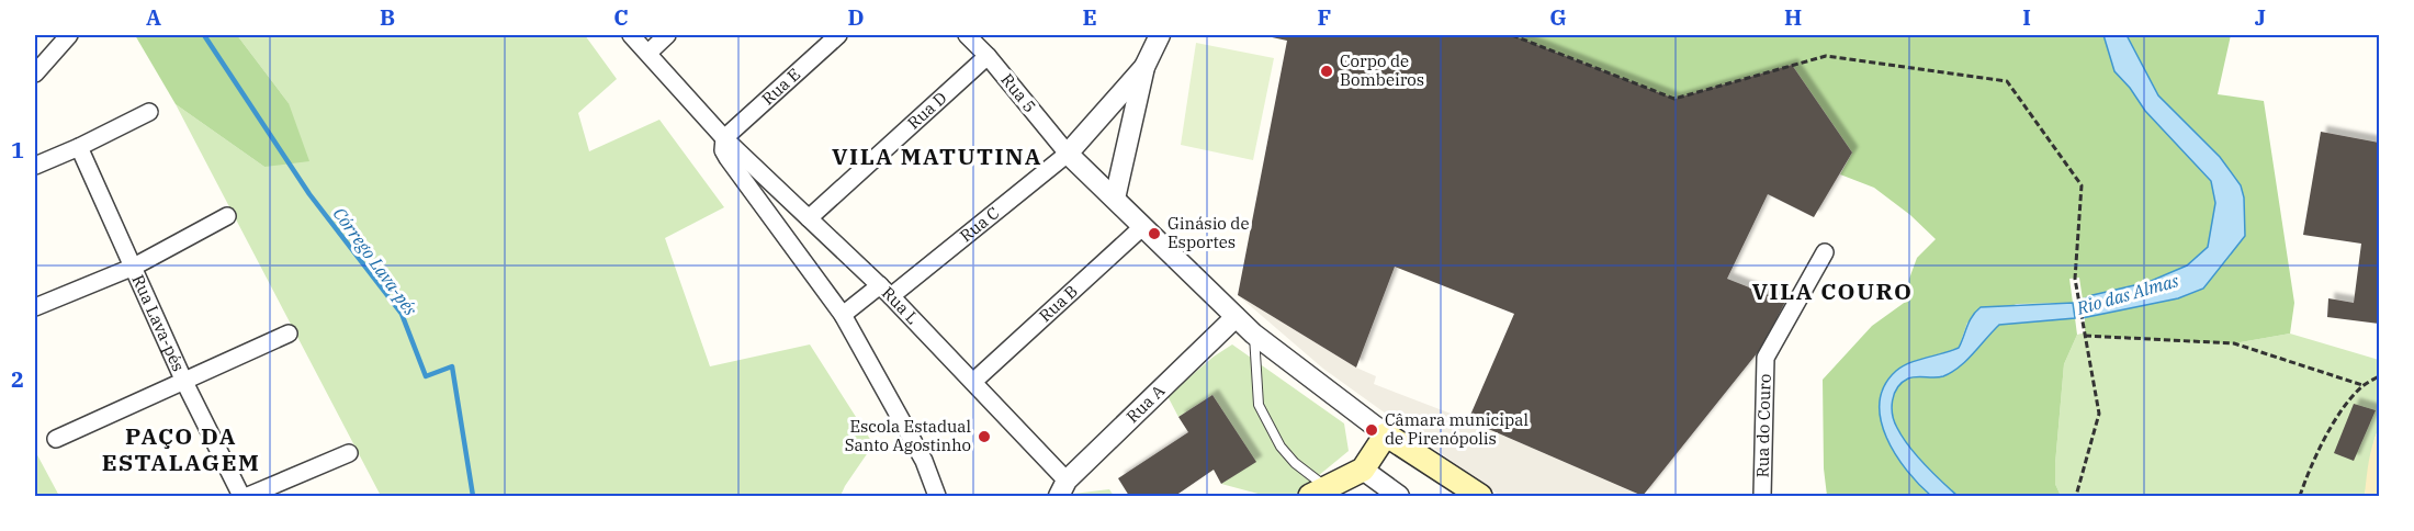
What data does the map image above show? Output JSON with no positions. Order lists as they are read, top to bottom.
{
  "streets": {
    "street": [
      "Rua E",
      "Rua 5",
      "Rua D",
      "Rua C",
      "Rua B",
      "Rua L",
      "Rua Lava-pés",
      "Rua A",
      "Rua do Couro"
    ]
  },
  "crossings": [
    ["Rua E", "Rua L"],
    ["Rua 5", "Rua D"],
    ["Rua 5", "Rua C"],
    ["Rua D", "Rua L"],
    ["Rua C", "Rua L"],
    ["Rua B", "Rua L"],
    ["Rua L", "Rua A"]
  ],
  "districts": ["VILA MATUTINA", "VILA COURO", "PAÇO DA ESTALAGEM"],
  "water": ["Córrego Lava-pés", "Rio das Almas"],
  "places": [
    "Corpo de Bombeiros",
    "Ginásio de Esportes",
    "Câmara municipal de Pirenópolis",
    "Escola Estadual Santo Agostinho"
  ],
  "grid": {
    "columns": [
      "A",
      "B",
      "C",
      "D",
      "E",
      "F",
      "G",
      "H",
      "I",
      "J"
    ],
    "rows": ["1", "2"]
  }
}
